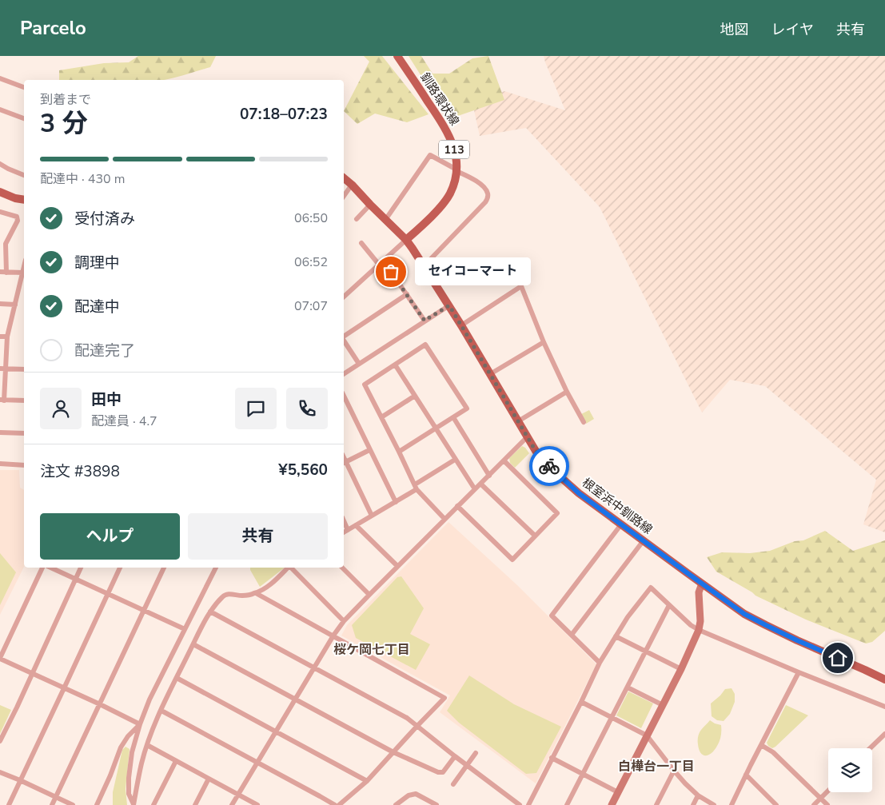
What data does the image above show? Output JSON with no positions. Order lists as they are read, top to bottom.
{
  "streets": {
    "main road": ["釧路環状線", "113", "根室浜中釧路線"]
  },
  "crossings": [
    ["釧路環状線", "根室浜中釧路線"]
  ],
  "districts": ["桜ケ岡七丁目", "白樺台一丁目"],
  "places": ["セイコーマート"],
  "page": {
    "header": "Parcelo",
    "nav": ["地図", "レイヤ", "共有"],
    "heading": ["3 分", "到着まで", "07:18–07:23"],
    "panel": [
      "田中",
      "配達員 · 4.7",
      "注文 #3898",
      "¥5,560"
    ],
    "bar": "配達中 · 430 m",
    "list": [
      ["受付済み", "06:50"],
      ["調理中", "06:52"],
      ["配達中", "07:07"],
      "配達完了"
    ],
    "bubble": "セイコーマート",
    "buttons": ["ヘルプ", "共有"]
  }
}
